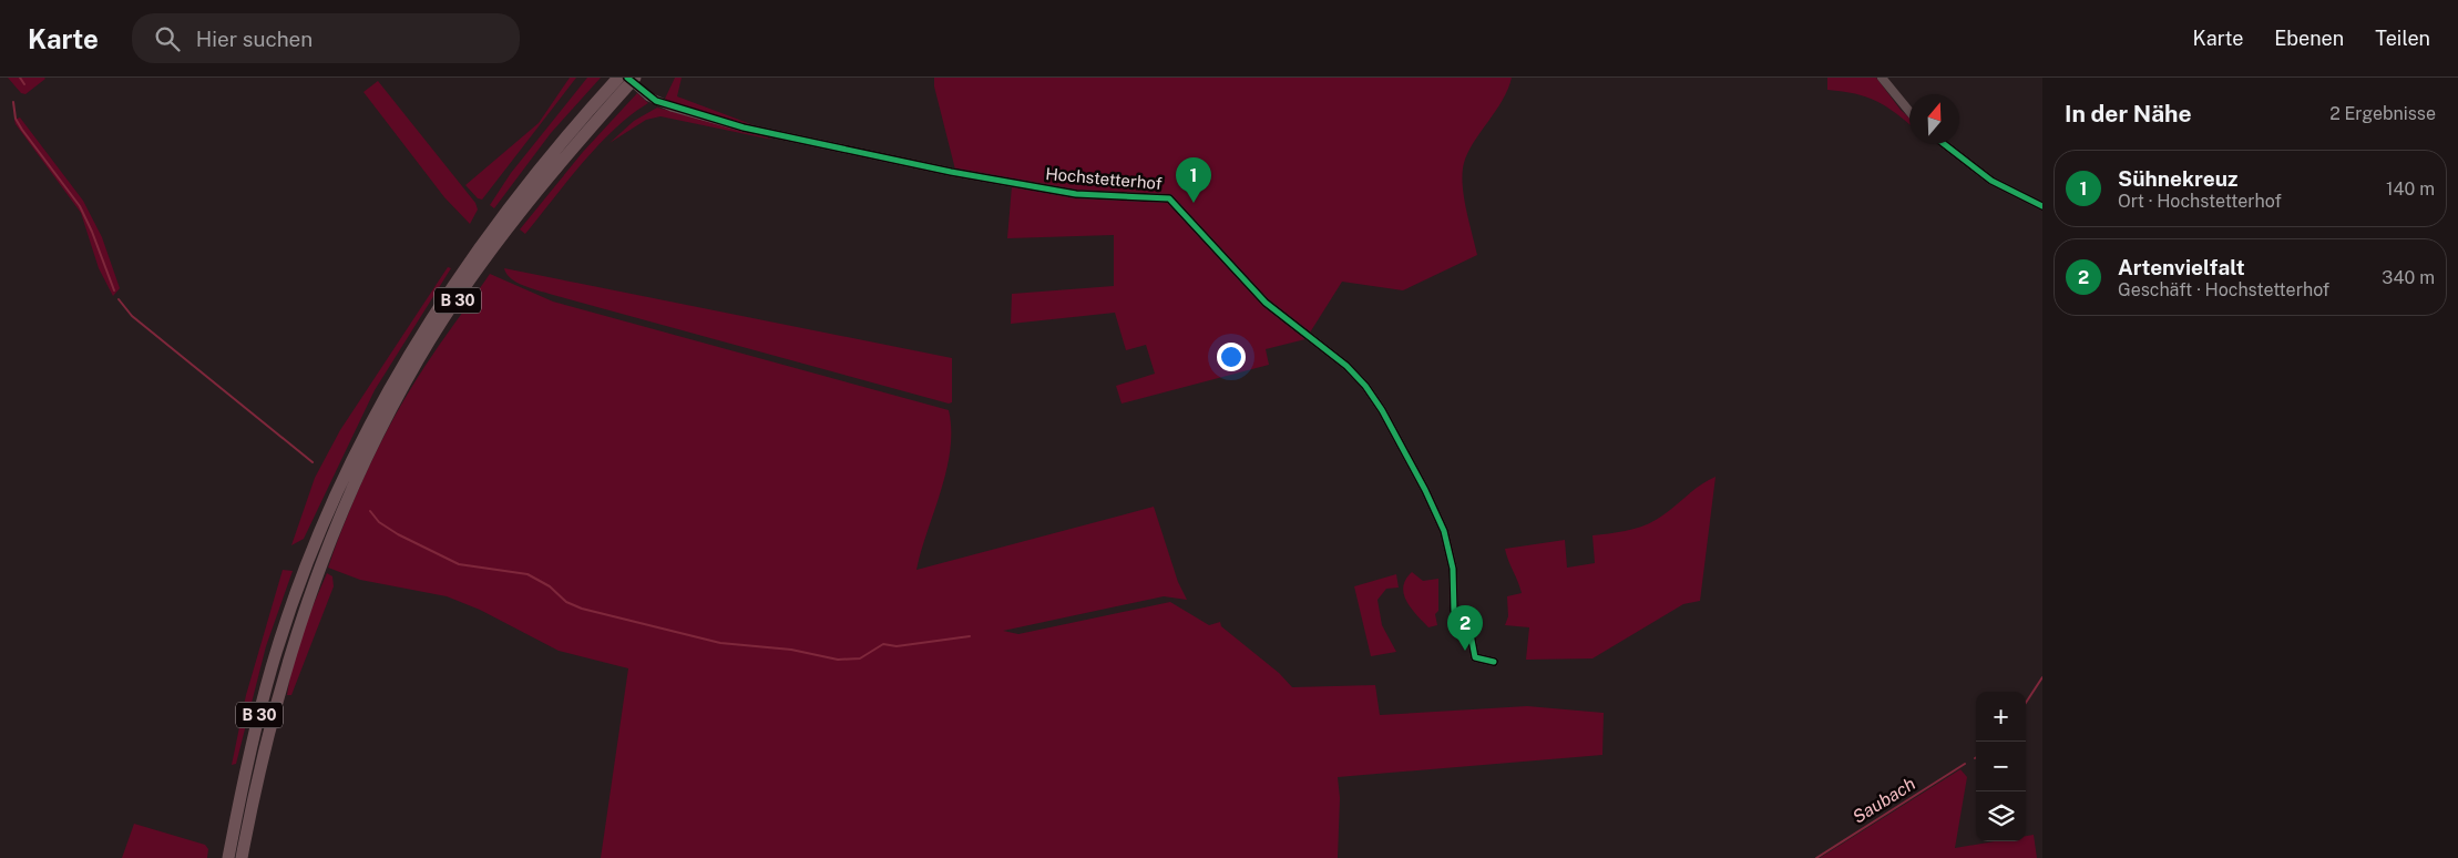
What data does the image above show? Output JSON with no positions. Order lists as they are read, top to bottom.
{
  "streets": {
    "highway": ["B 30"],
    "street": ["Hochstetterhof"]
  },
  "water": ["Saubach"],
  "north": "top",
  "page": {
    "header": "Karte",
    "search": "Hier suchen",
    "nav": ["Karte", "Ebenen", "Teilen"],
    "heading": ["In der Nähe", "2 Ergebnisse"],
    "list": [
      {
        "mark": "1",
        "name": "Sühnekreuz",
        "note": "Ort · Hochstetterhof",
        "value": "140 m"
      },
      {
        "mark": "2",
        "name": "Artenvielfalt",
        "note": "Geschäft · Hochstetterhof",
        "value": "340 m"
      }
    ],
    "pins": ["1", "2"],
    "map_buttons": ["+", "−"]
  }
}
